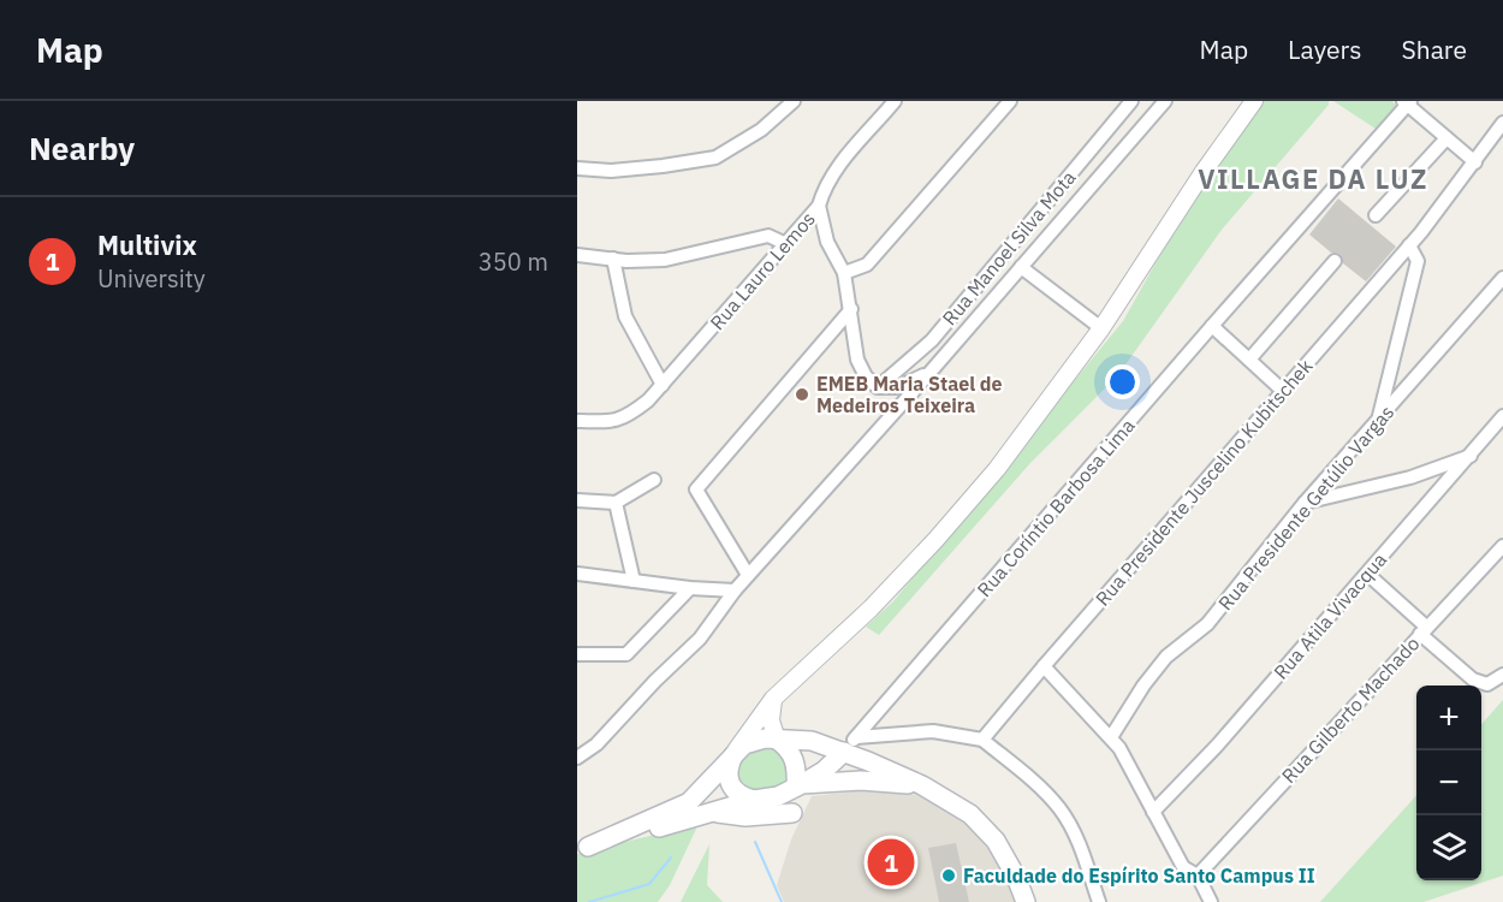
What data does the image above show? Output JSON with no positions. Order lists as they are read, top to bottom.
{
  "streets": {
    "street": [
      "Rua Manoel Silva Mota",
      "Rua Lauro Lemos",
      "Rua Presidente Juscelino Kubitschek",
      "Rua Coríntio Barbosa Lima",
      "Rua Presidente Getúlio Vargas",
      "Rua Atila Vivacqua",
      "Rua Gilberto Machado"
    ]
  },
  "districts": ["VILLAGE DA LUZ"],
  "places": ["EMEB Maria Stael de Medeiros Teixeira", "Faculdade do Espírito Santo Campus II"],
  "page": {
    "header": "Map",
    "nav": ["Map", "Layers", "Share"],
    "heading": "Nearby",
    "list": [
      {
        "mark": "1",
        "name": "Multivix",
        "note": "University",
        "value": "350 m"
      }
    ],
    "map_buttons": ["+", "−"],
    "pins": "1"
  }
}
